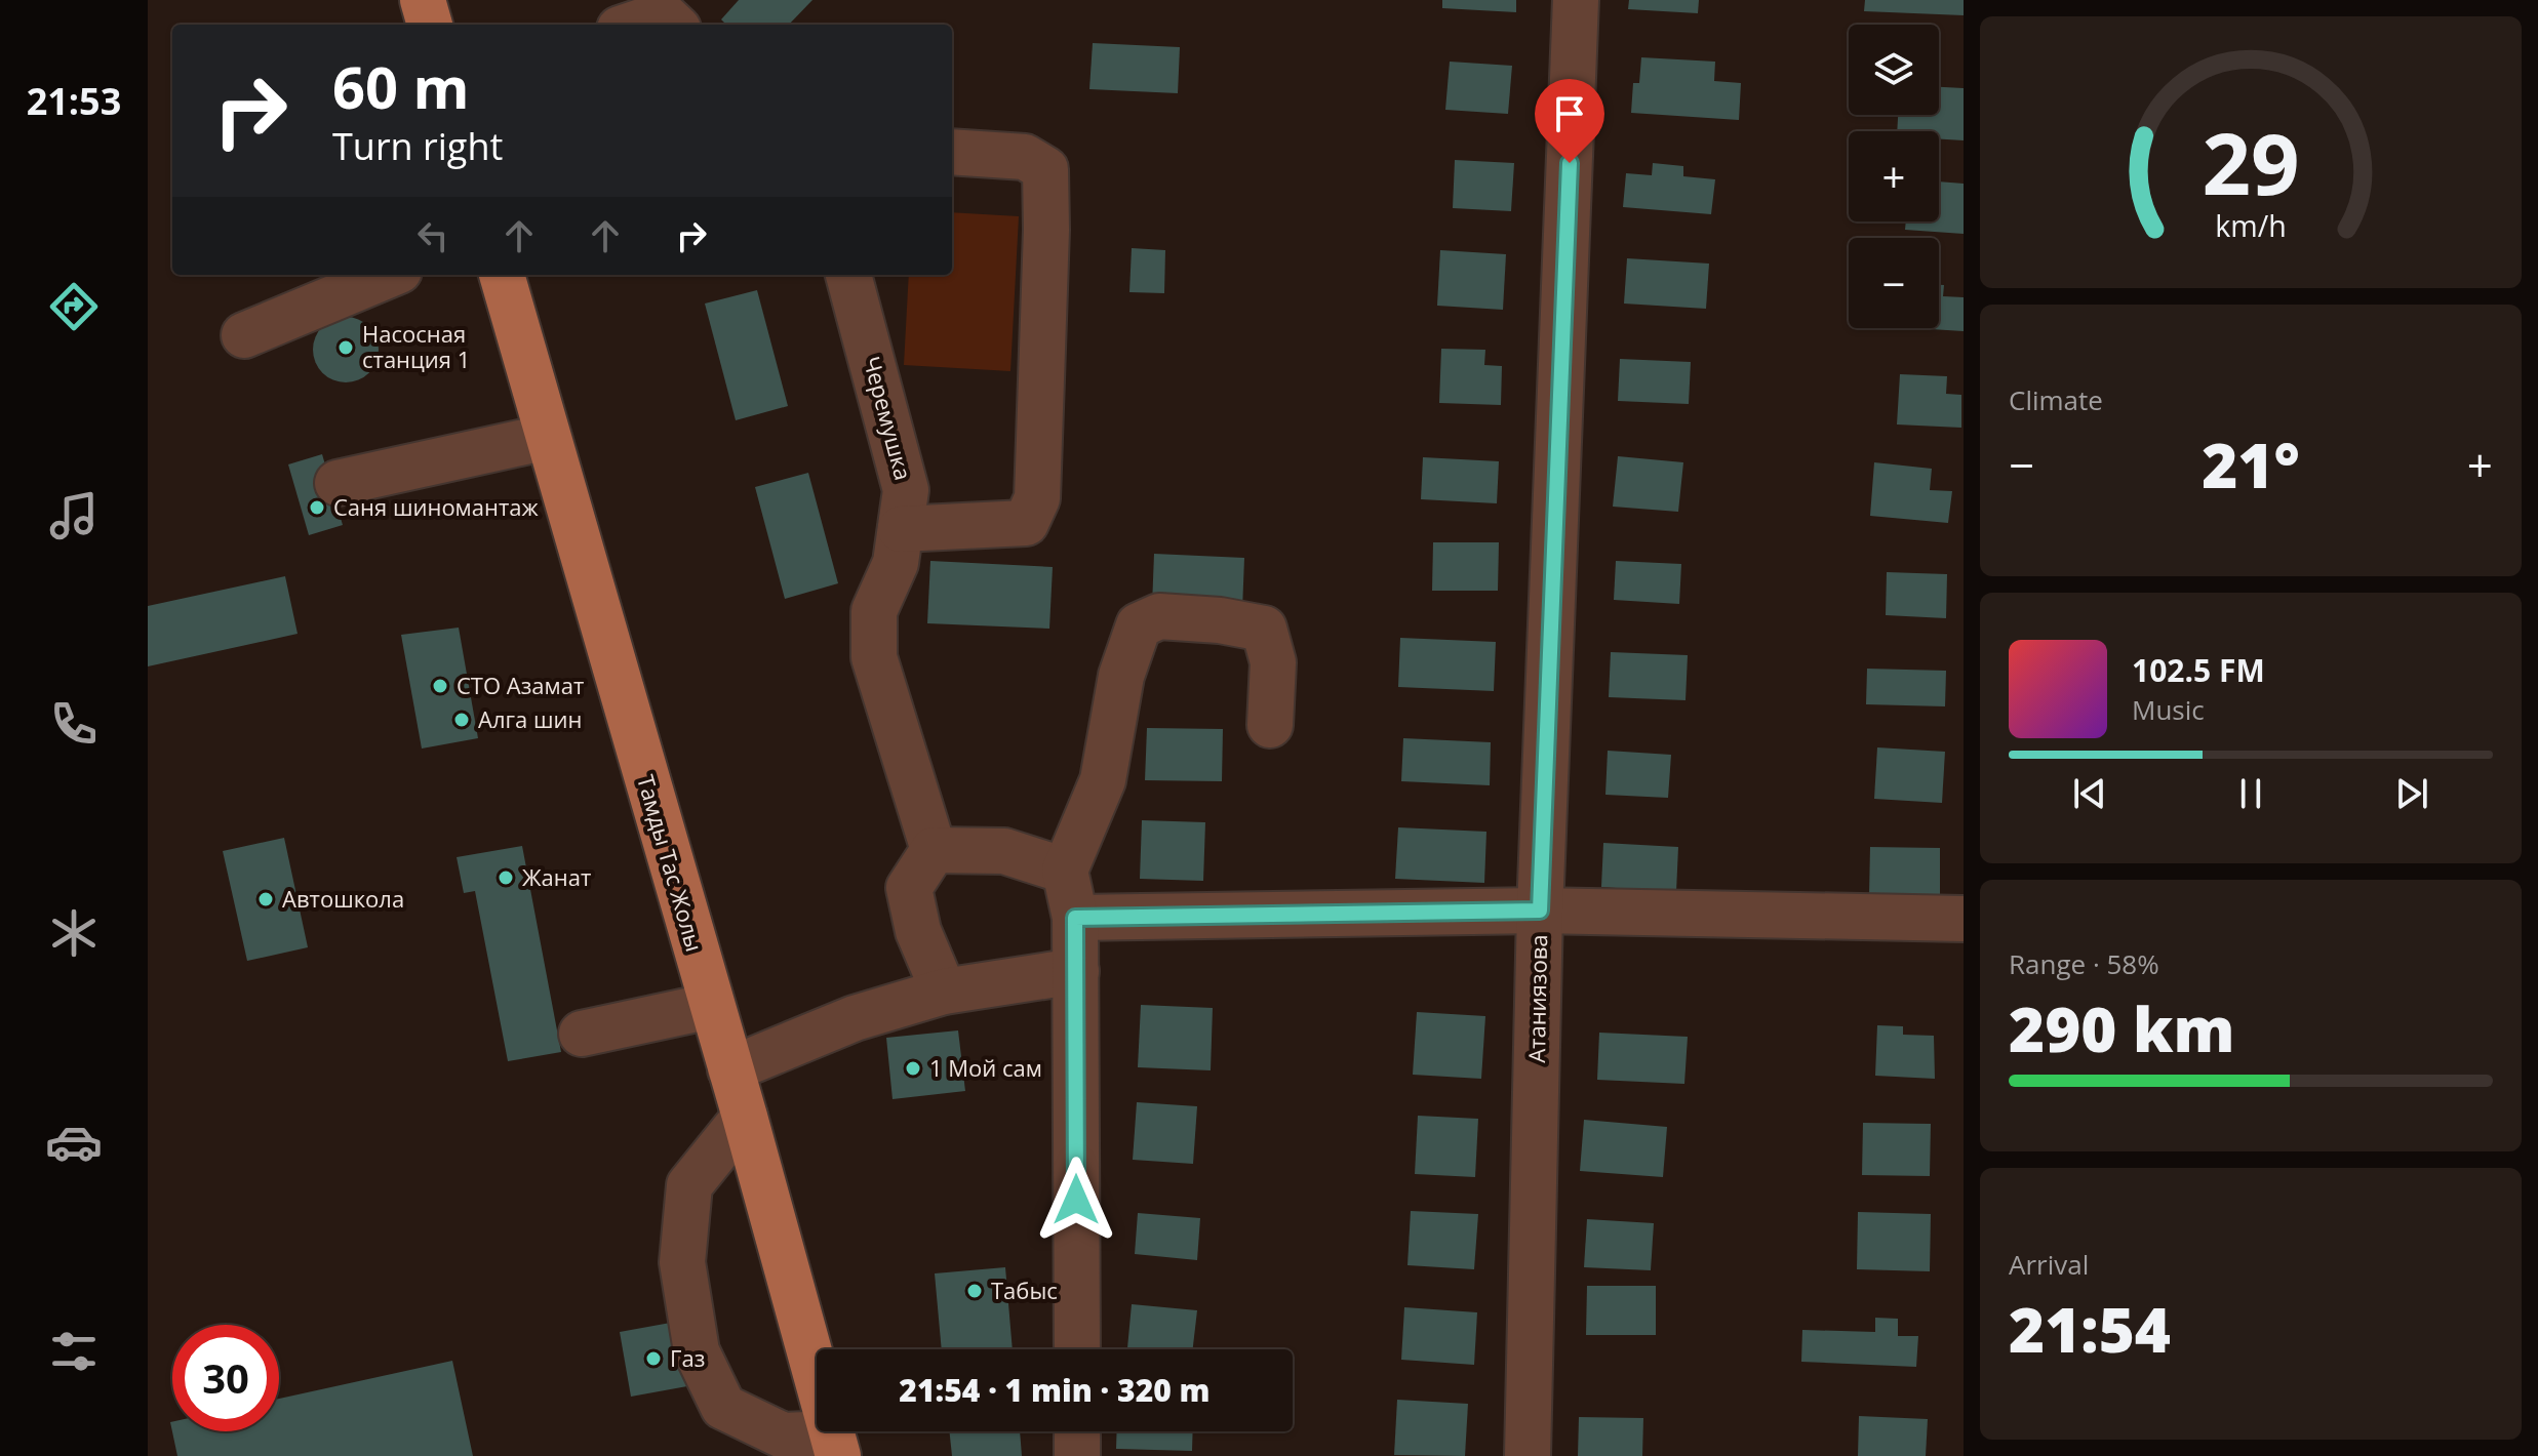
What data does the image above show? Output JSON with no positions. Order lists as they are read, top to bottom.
{
  "streets": {
    "main road": ["Тамды Тас Жолы"],
    "street": ["Черемушка", "Атаниязова"]
  },
  "places": [
    "Насосная станция 1",
    "Саня шиномантаж",
    "СТО Азамат",
    "Алга шин",
    "Жанат",
    "Автошкола",
    "1 Мой сам",
    "Табыс",
    "Газ"
  ],
  "page": {
    "tabs": "21:53",
    "map_buttons": ["+", "−"],
    "turn": ["60 m", "Turn right"],
    "tile": [
      "Climate",
      ["Range · 58%", "290 km"],
      ["Arrival", "21:54"]
    ],
    "heat": ["−", "21°", "+"],
    "song": ["102.5 FM", "Music"],
    "limit": "30",
    "trip": "21:54 · 1 min · 320 m",
    "gauge": ["29", "km/h"]
  }
}
